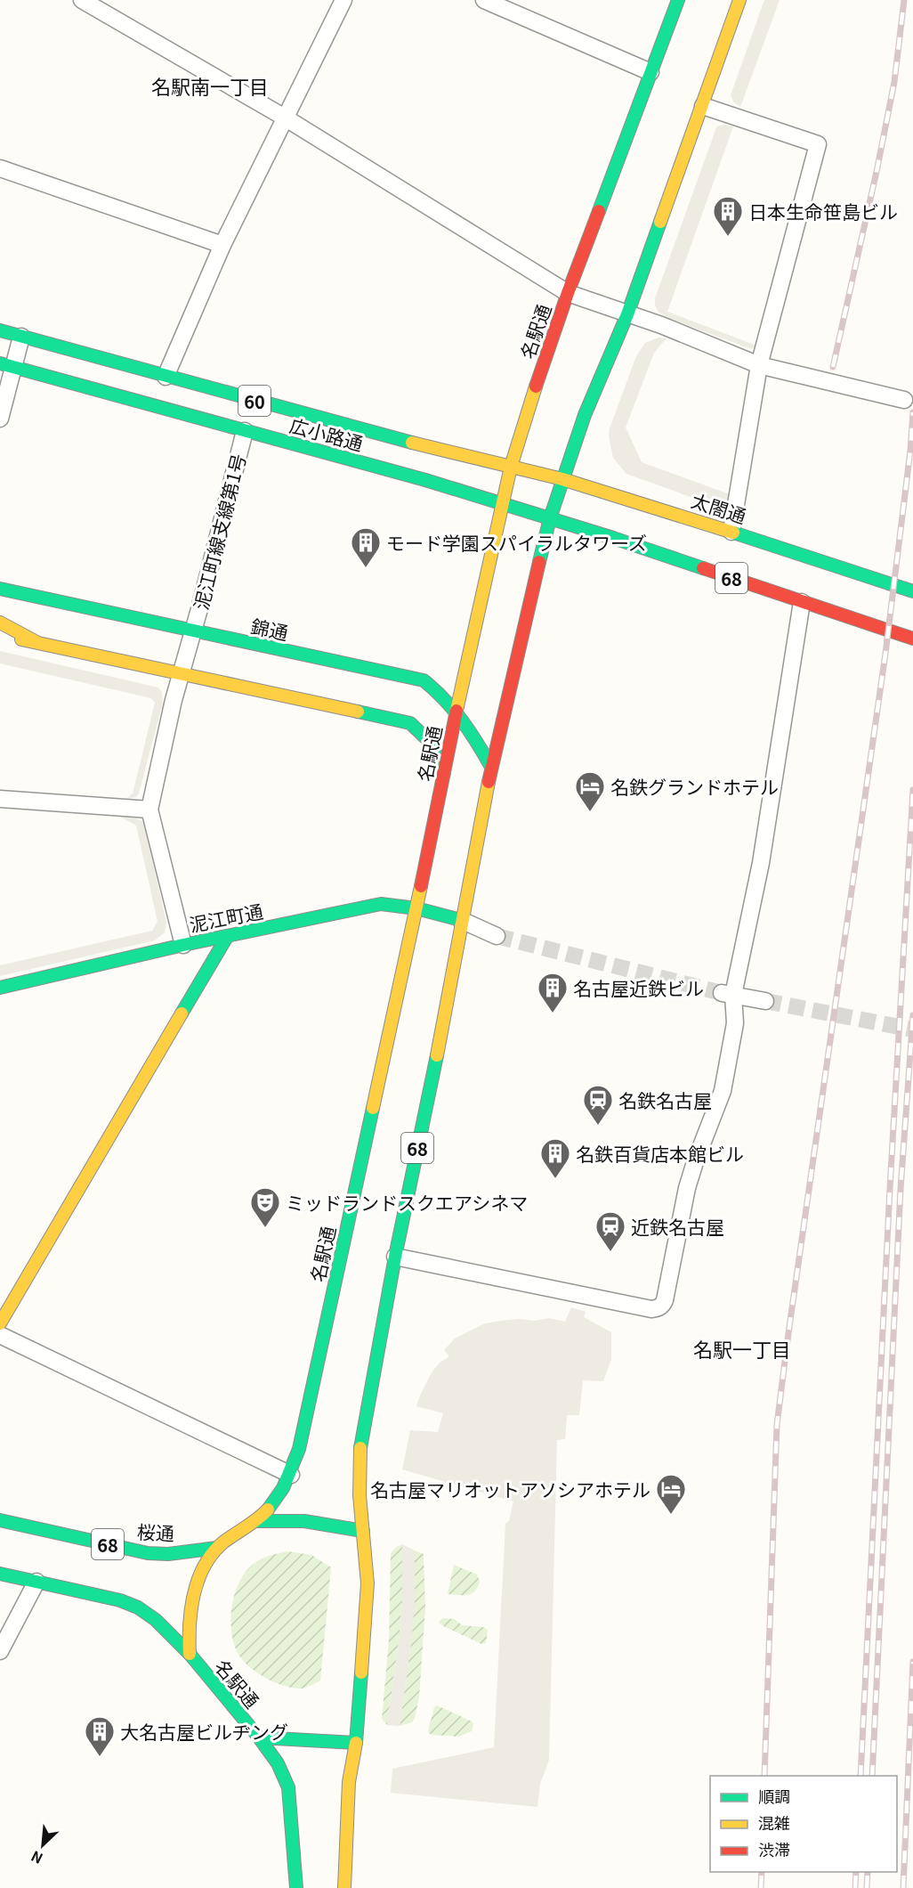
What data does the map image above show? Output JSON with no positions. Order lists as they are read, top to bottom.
{
  "streets": {
    "main road": [
      "名駅通",
      "60",
      "広小路通",
      "太閤通",
      "68",
      "錦通",
      "泥江町通",
      "桜通"
    ],
    "street": ["泥江町線支線第1号"]
  },
  "crossings": [
    ["名駅通", "広小路通"],
    ["名駅通", "太閤通"],
    ["名駅通", "錦通"],
    ["名駅通", "泥江町通"],
    ["名駅通", "桜通"],
    ["広小路通", "太閤通"],
    ["広小路通", "泥江町線支線第1号"],
    ["広小路通", "68"],
    ["泥江町線支線第1号", "錦通"],
    ["68", "錦通"],
    ["68", "泥江町通"]
  ],
  "districts": ["名駅南一丁目", "名駅一丁目"],
  "places": {
    "building": [
      "日本生命笹島ビル",
      "モード学園スパイラルタワーズ",
      "名古屋近鉄ビル",
      "名鉄百貨店本館ビル",
      "大名古屋ビルヂング"
    ],
    "hotel": ["名鉄グランドホテル", "名古屋マリオットアソシアホテル"],
    "station": ["名鉄名古屋", "近鉄名古屋"],
    "theatre": ["ミッドランドスクエアシネマ"]
  },
  "legend": ["順調", "混雑", "渋滞"],
  "north": "bottom left"
}
